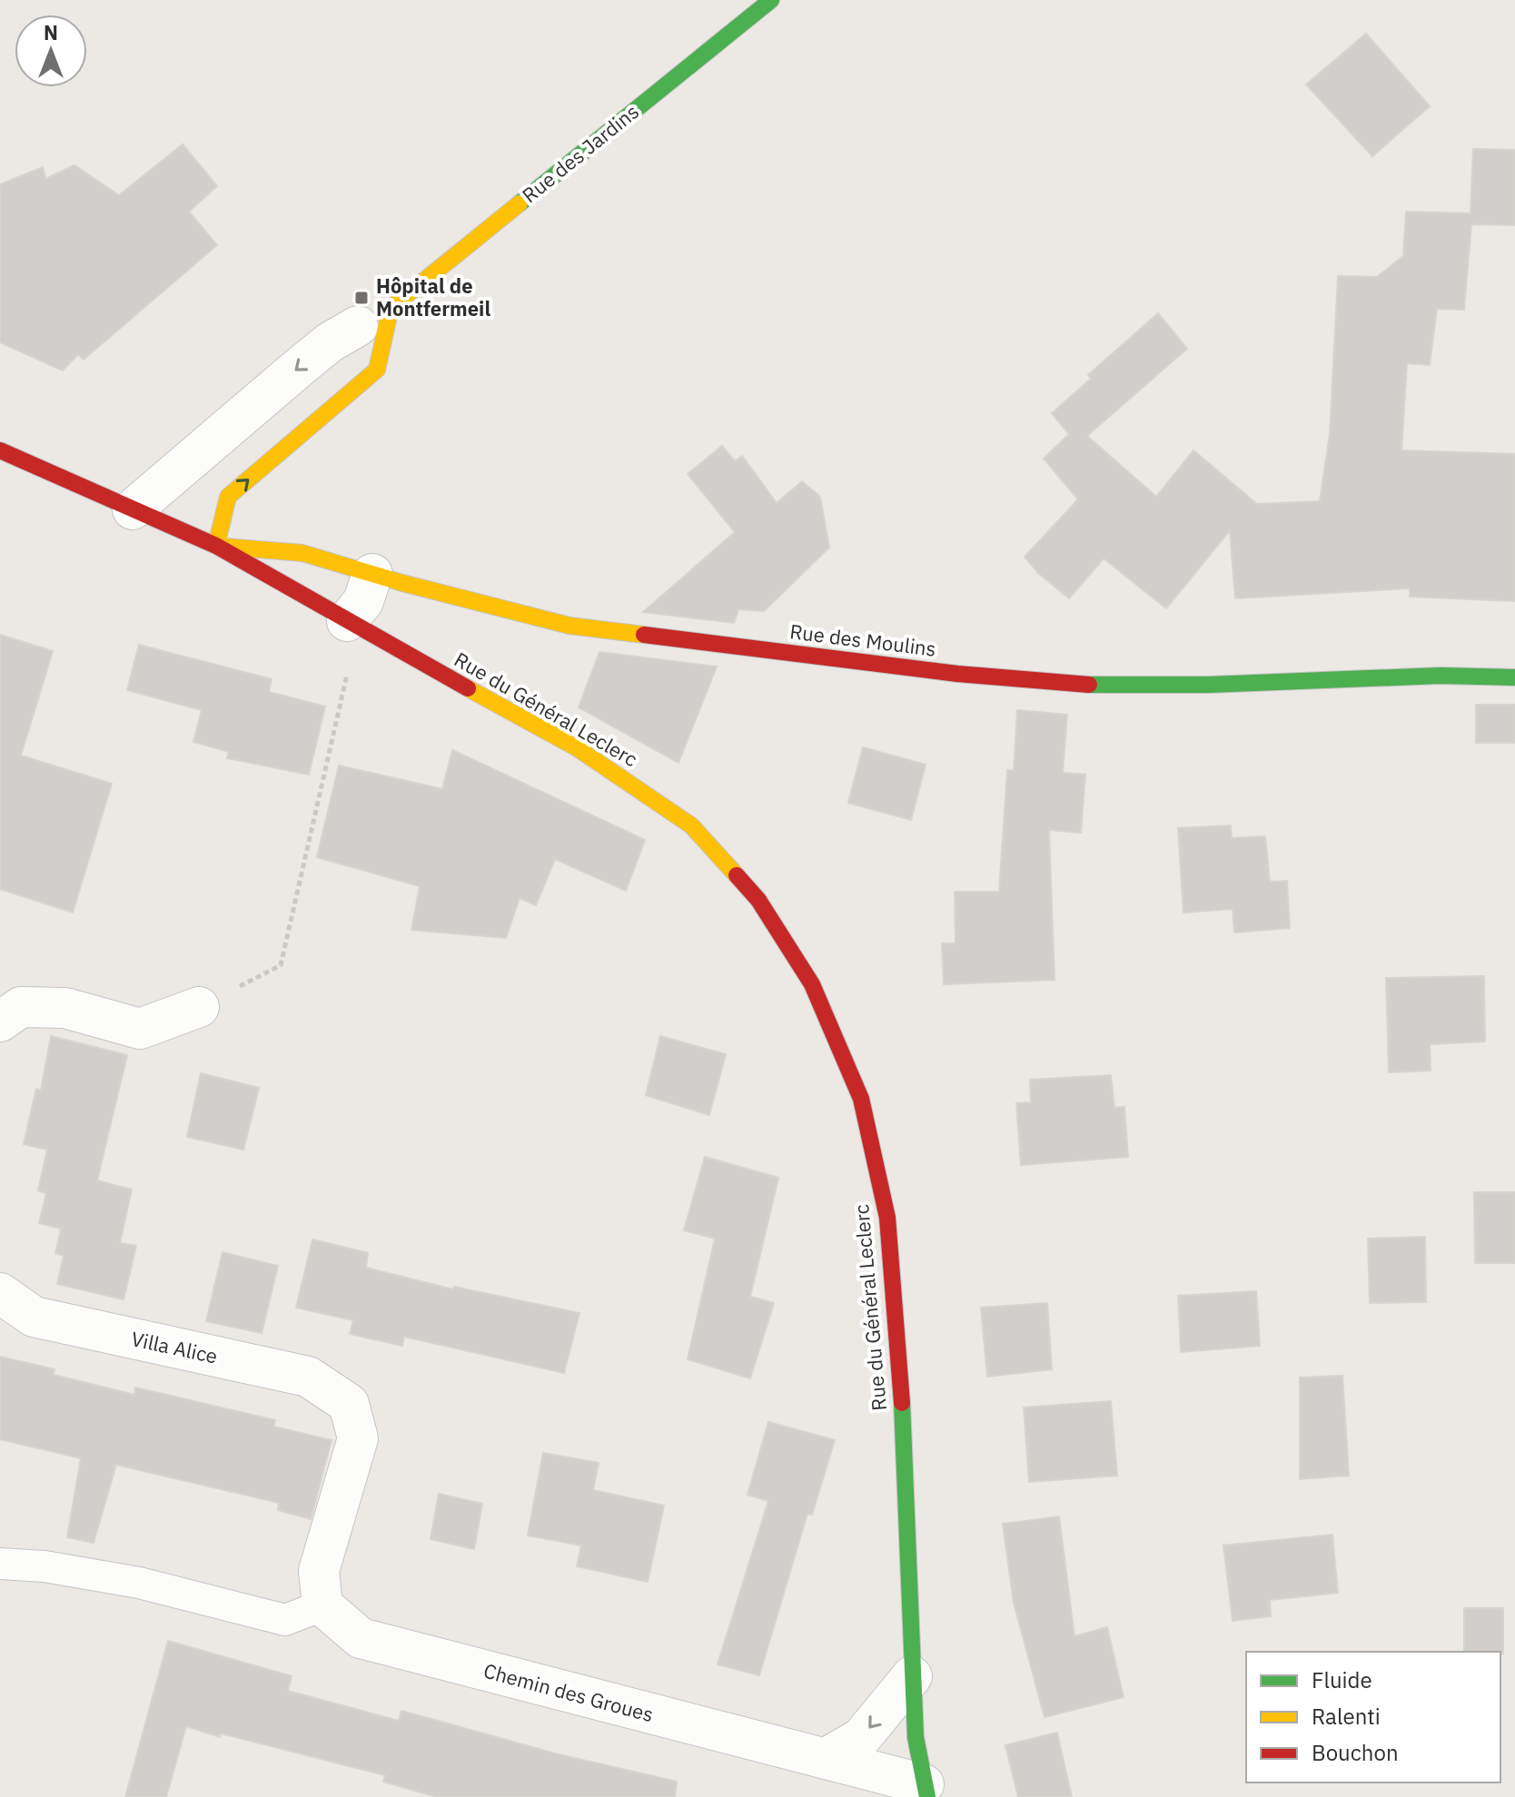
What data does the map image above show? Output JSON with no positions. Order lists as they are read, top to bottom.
{
  "streets": {
    "street": [
      "Rue des Jardins",
      "Rue des Moulins",
      "Rue du Général Leclerc",
      "Villa Alice",
      "Chemin des Groues"
    ]
  },
  "crossings": [
    ["Rue des Jardins", "Rue du Général Leclerc"],
    ["Rue des Moulins", "Rue du Général Leclerc"],
    ["Rue du Général Leclerc", "Chemin des Groues"],
    ["Villa Alice", "Chemin des Groues"]
  ],
  "one_way": ["Rue des Jardins"],
  "places": {
    "transit": ["Hôpital de Montfermeil"]
  },
  "legend": ["Fluide", "Ralenti", "Bouchon"],
  "north": "top"
}
